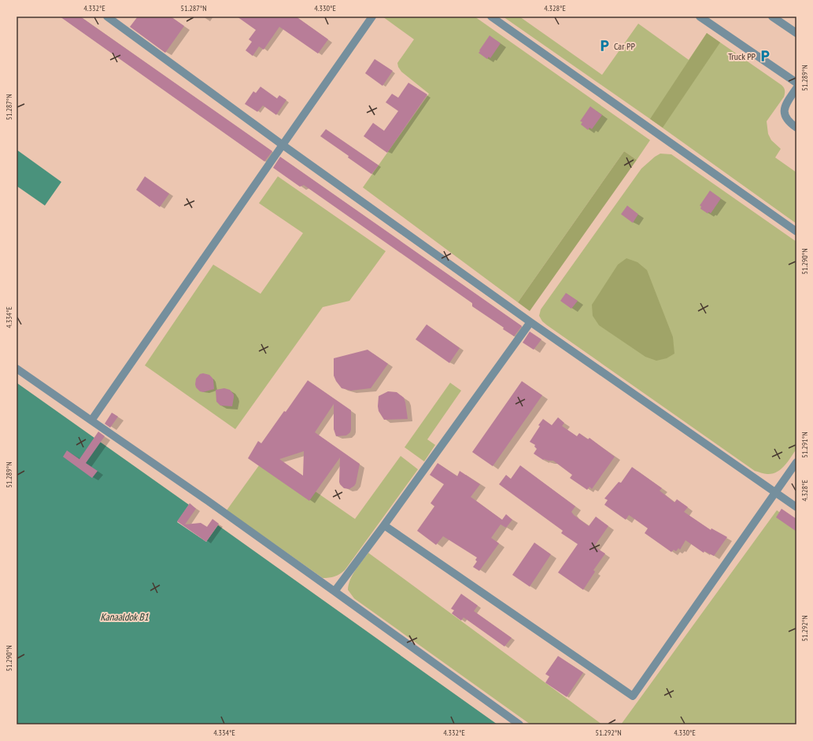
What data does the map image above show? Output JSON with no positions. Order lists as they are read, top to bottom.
{
  "water": ["Kanaaldok B1"],
  "places": {
    "parking": ["Car PP", "Truck PP"]
  },
  "coordinates": [
    "4.332°E",
    "51.287°N",
    "4.330°E",
    "4.328°E",
    "51.289°N",
    "51.290°N",
    "4.334°E",
    "51.291°N",
    "51.292°N"
  ]
}
